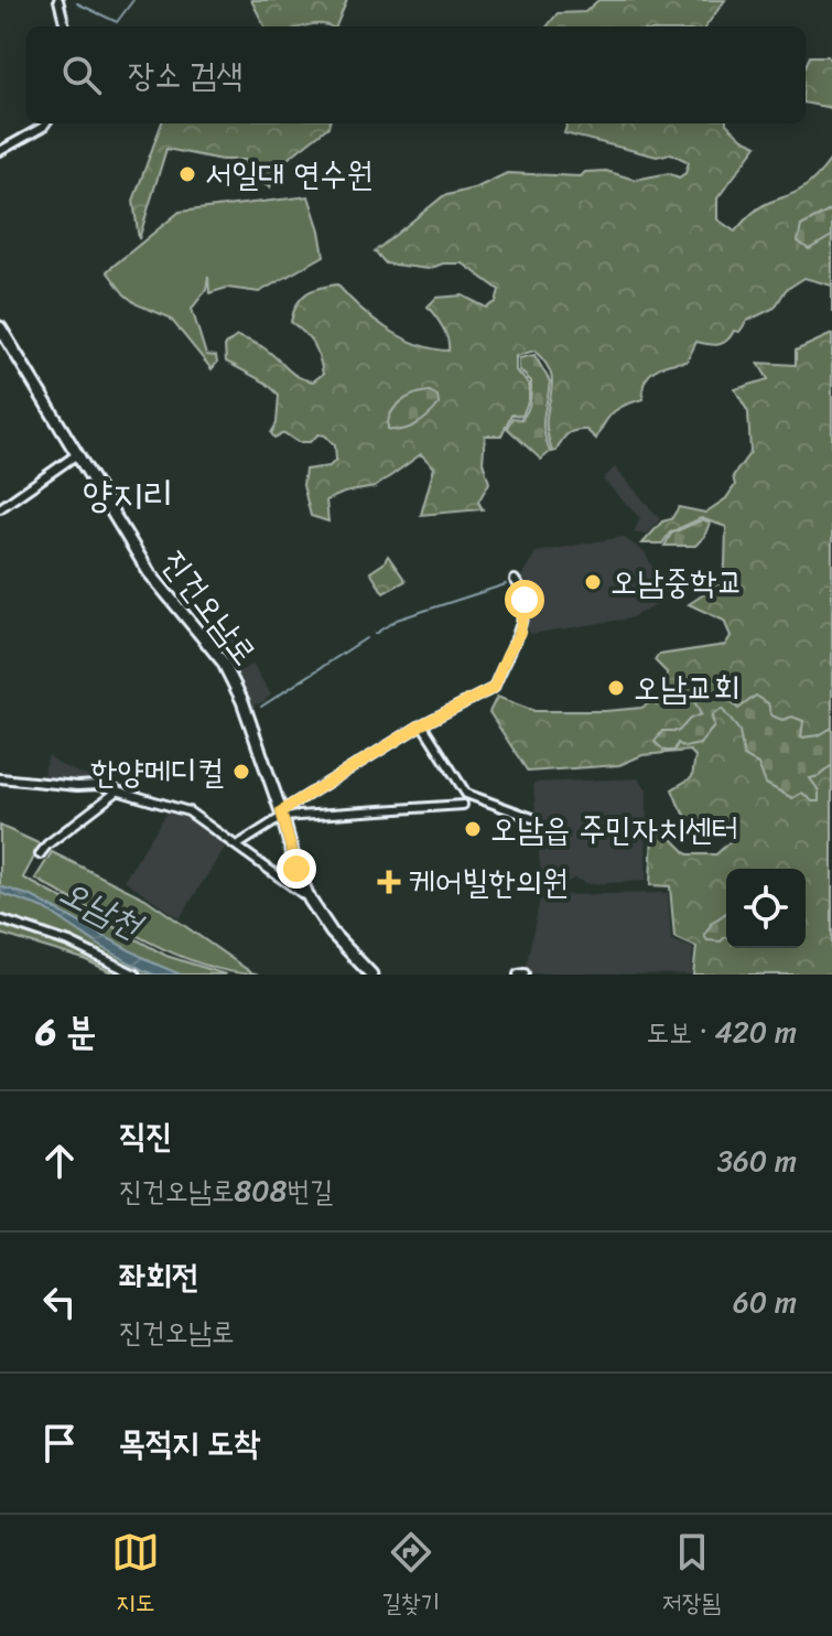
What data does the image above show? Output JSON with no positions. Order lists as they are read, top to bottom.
{
  "streets": {
    "main road": ["진건오남로"]
  },
  "districts": ["양지리"],
  "water": ["오남천"],
  "places": {
    "other": [
      "서일대 연수원",
      "오남중학교",
      "오남교회",
      "한양메디컬",
      "오남읍 주민자치센터"
    ],
    "health": ["케어빌한의원"]
  },
  "page": {
    "search": "장소 검색",
    "heading": ["6 분", "도보 · 420 m"],
    "list": [
      ["직진", "진건오남로808번길", "360 m"],
      ["좌회전", "진건오남로", "60 m"],
      "목적지 도착"
    ],
    "nav": ["지도", "길찾기", "저장됨"]
  }
}
